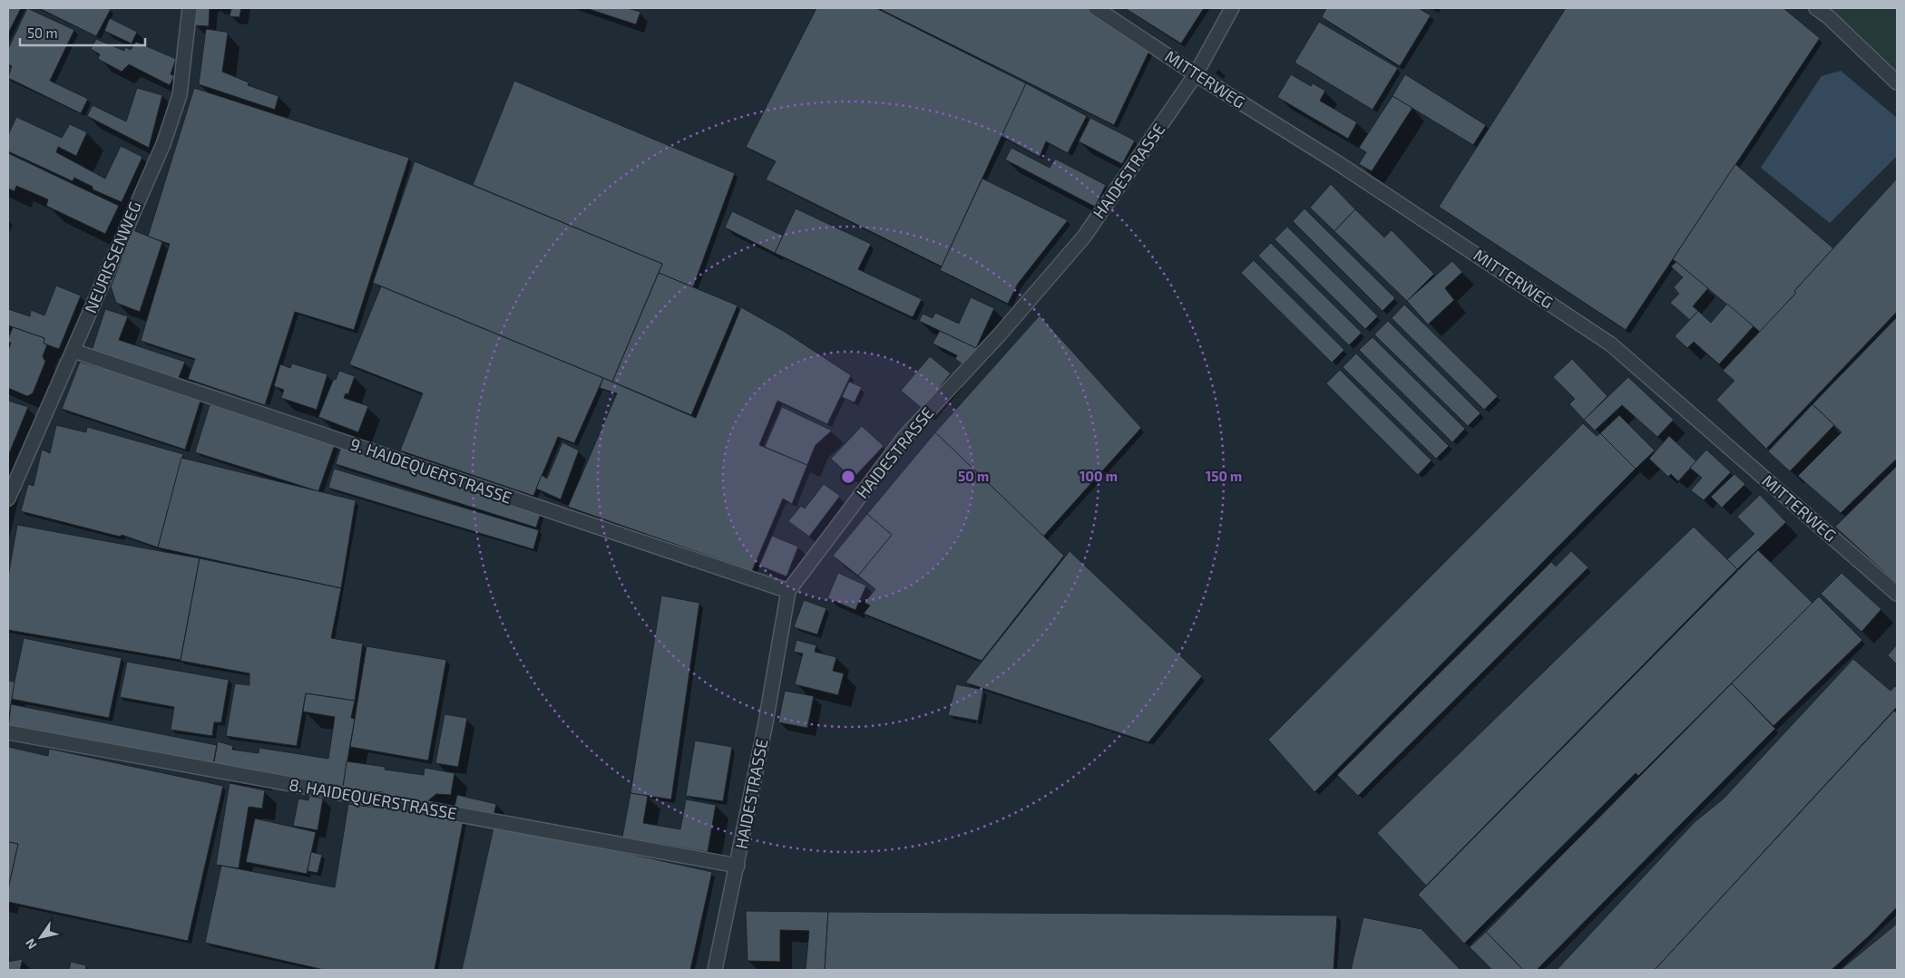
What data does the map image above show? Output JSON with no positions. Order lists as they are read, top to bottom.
{
  "streets": {
    "street": [
      "MITTERWEG",
      "HAIDESTRASSE",
      "NEURISSENWEG",
      "9. HAIDEQUERSTRASSE",
      "8. HAIDEQUERSTRASSE"
    ]
  },
  "crossings": [
    ["MITTERWEG", "HAIDESTRASSE"],
    ["HAIDESTRASSE", "9. HAIDEQUERSTRASSE"],
    ["HAIDESTRASSE", "8. HAIDEQUERSTRASSE"],
    ["NEURISSENWEG", "9. HAIDEQUERSTRASSE"]
  ],
  "scale_bar": "50 m",
  "north": "bottom left",
  "rings": ["50 m", "100 m", "150 m"]
}
